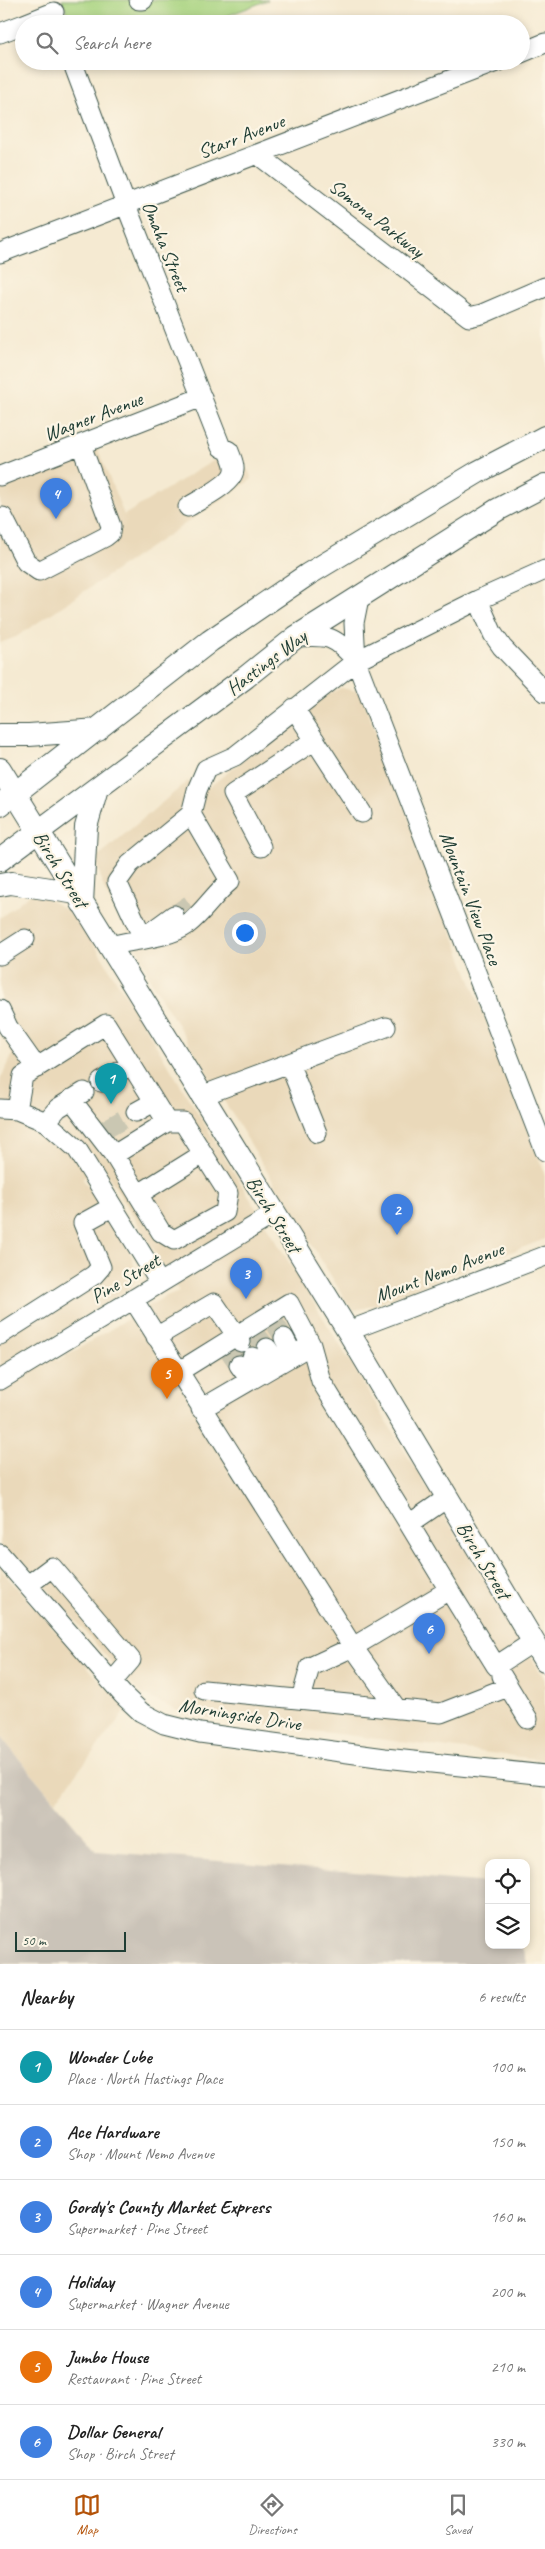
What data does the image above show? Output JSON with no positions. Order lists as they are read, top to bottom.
{
  "streets": {
    "main road": ["Hastings Way", "Birch Street"],
    "street": [
      "Starr Avenue",
      "Somona Parkway",
      "Omaha Street",
      "Wagner Avenue",
      "Mountain View Place",
      "Mount Nemo Avenue",
      "Pine Street",
      "Morningside Drive"
    ]
  },
  "crossings": [
    ["Starr Avenue", "Somona Parkway"],
    ["Starr Avenue", "Omaha Street"],
    ["Omaha Street", "Wagner Avenue"],
    ["Hastings Way", "Birch Street"],
    ["Hastings Way", "Mountain View Place"],
    ["Birch Street", "Mount Nemo Avenue"],
    ["Birch Street", "Pine Street"]
  ],
  "scale_bar": "50 m",
  "page": {
    "search": "Search here",
    "pins": [
      "4",
      "1",
      "2",
      "3",
      "5",
      "6"
    ],
    "scale": "50 m",
    "heading": ["Nearby", "6 results"],
    "list": [
      {
        "mark": "1",
        "name": "Wonder Lube",
        "note": "Place · North Hastings Place",
        "value": "100 m"
      },
      {
        "mark": "2",
        "name": "Ace Hardware",
        "note": "Shop · Mount Nemo Avenue",
        "value": "150 m"
      },
      {
        "mark": "3",
        "name": "Gordy's County Market Express",
        "note": "Supermarket · Pine Street",
        "value": "160 m"
      },
      {
        "mark": "4",
        "name": "Holiday",
        "note": "Supermarket · Wagner Avenue",
        "value": "200 m"
      },
      {
        "mark": "5",
        "name": "Jumbo House",
        "note": "Restaurant · Pine Street",
        "value": "210 m"
      },
      {
        "mark": "6",
        "name": "Dollar General",
        "note": "Shop · Birch Street",
        "value": "330 m"
      }
    ],
    "nav": ["Map", "Directions", "Saved"]
  }
}
